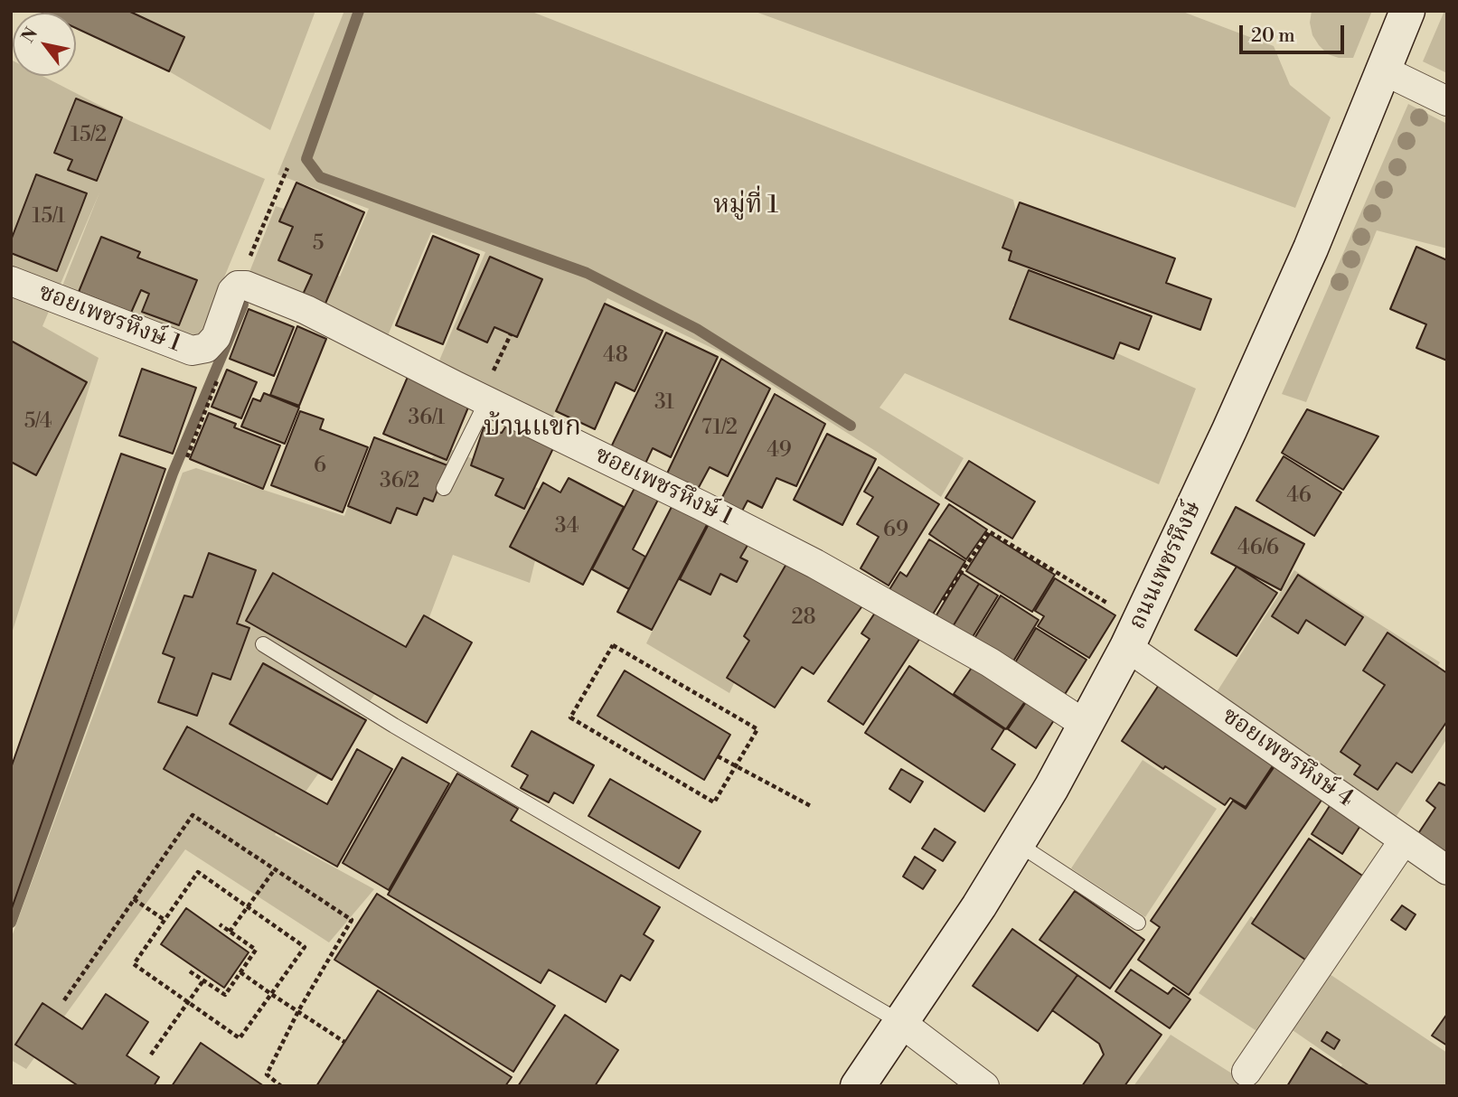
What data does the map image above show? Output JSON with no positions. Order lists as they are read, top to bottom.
{
  "streets": {
    "main road": ["ถนนเพชรหึงษ์"],
    "street": ["ซอยเพชรหึงษ์ 1", "ซอยเพชรหึงษ์ 4"]
  },
  "crossings": [
    ["ซอยเพชรหึงษ์ 1", "ถนนเพชรหึงษ์"],
    ["ถนนเพชรหึงษ์", "ซอยเพชรหึงษ์ 4"]
  ],
  "districts": ["หมู่ที่ 1", "บ้านแขก"],
  "house_numbers": [
    "15/2",
    "15/1",
    "5",
    "48",
    "31",
    "36/1",
    "5/4",
    "71/2",
    "49",
    "6",
    "36/2",
    "46",
    "34",
    "69",
    "46/6",
    "28"
  ],
  "scale_bar": "20 m",
  "north": "top left"
}
